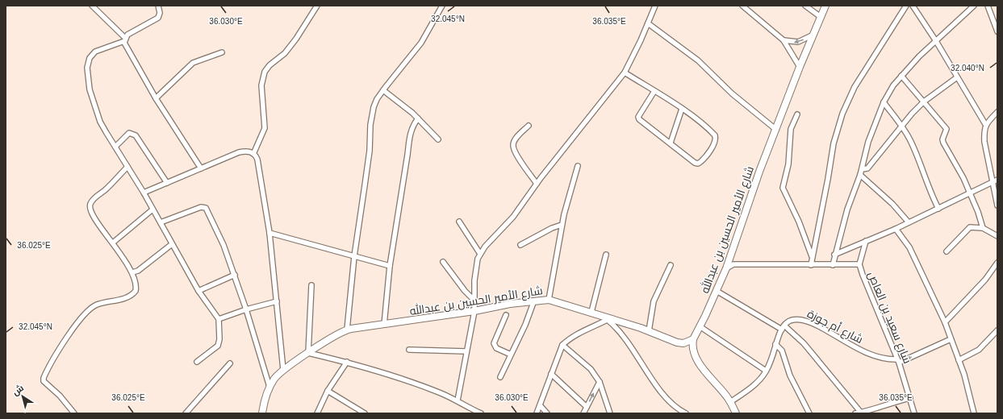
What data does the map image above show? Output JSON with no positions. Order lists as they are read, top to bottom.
{
  "streets": {
    "street": ["شارع الأمير الحسين بن عبدالله", "شارع سعيد بن العاص", "شارع أم جوزة"]
  },
  "crossings": [
    ["شارع الأمير الحسين بن عبدالله", "شارع سعيد بن العاص"],
    ["شارع سعيد بن العاص", "شارع أم جوزة"]
  ],
  "north": "top left",
  "coordinates": [
    "32.045°N",
    "36.030°E",
    "36.035°E",
    "32.040°N",
    "36.025°E"
  ]
}
